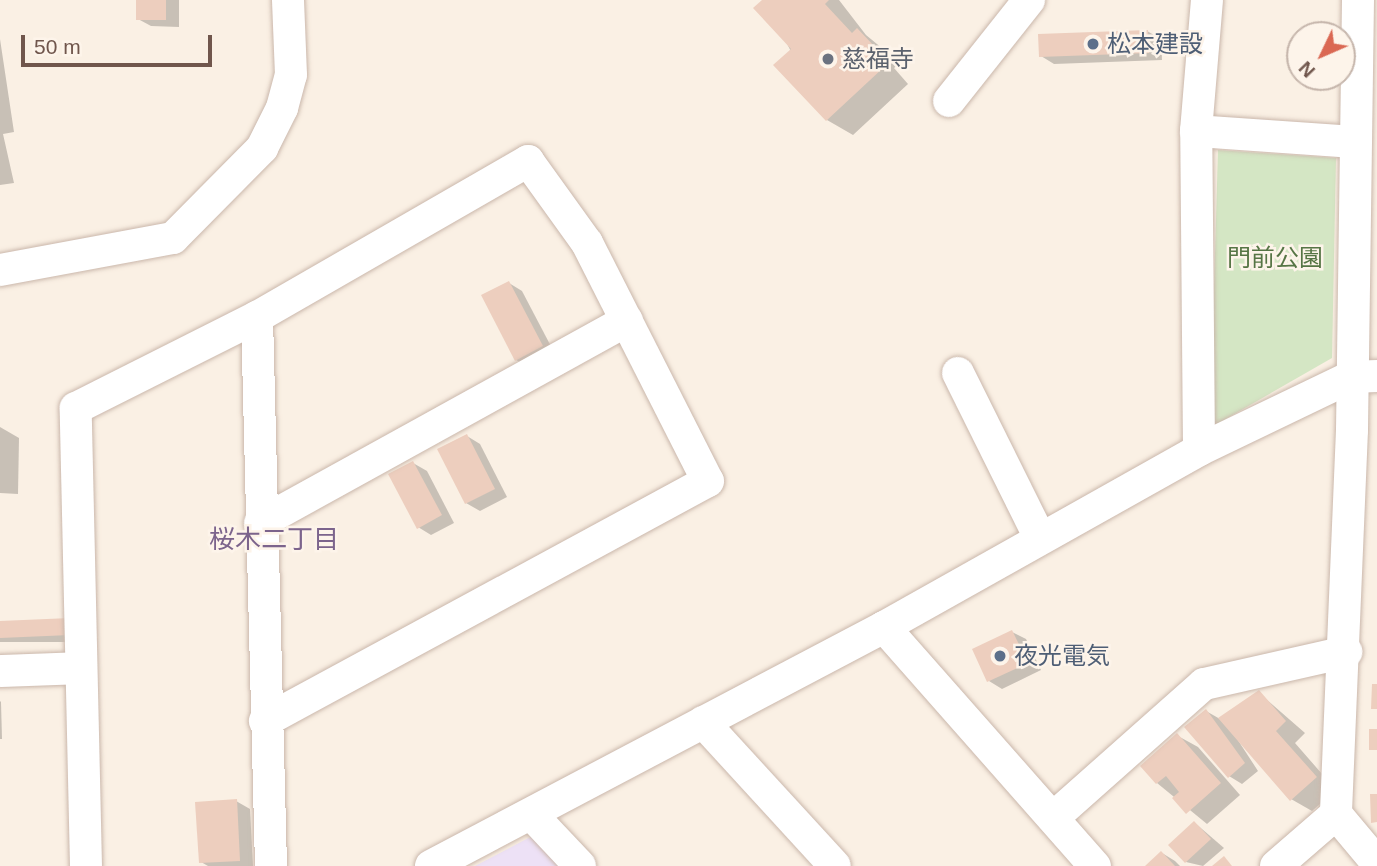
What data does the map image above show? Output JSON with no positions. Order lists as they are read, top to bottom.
{
  "districts": ["桜木二丁目"],
  "parks": ["門前公園"],
  "places": ["松本建設", "慈福寺", "夜光電気"],
  "scale_bar": "50 m",
  "north": "bottom left"
}
